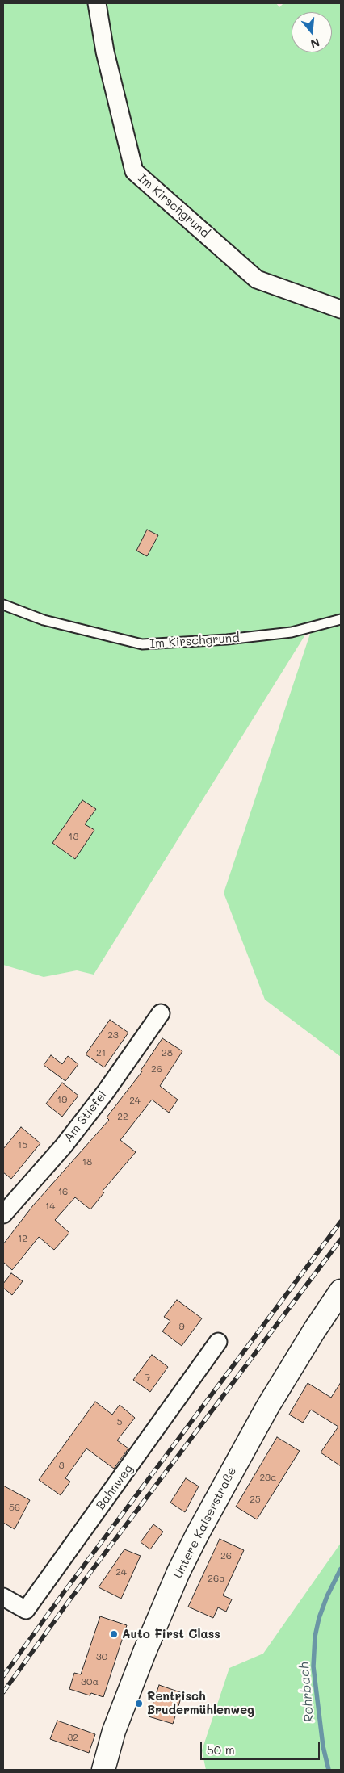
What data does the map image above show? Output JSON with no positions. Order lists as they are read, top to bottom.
{
  "streets": {
    "main road": ["Untere Kaiserstraße"],
    "street": ["Im Kirschgrund", "Am Stiefel", "Bahnweg"]
  },
  "water": ["Rohrbach"],
  "places": ["Auto First Class", "Rentrisch Brudermühlenweg"],
  "house_numbers": [
    "13",
    "23",
    "21",
    "28",
    "26",
    "19",
    "24",
    "22",
    "15",
    "18",
    "16",
    "14",
    "12",
    "9",
    "7",
    "5",
    "3",
    "23a",
    "25",
    "56",
    "26",
    "24",
    "26a",
    "30",
    "30a",
    "32"
  ],
  "scale_bar": "50 m",
  "north": "bottom"
}
